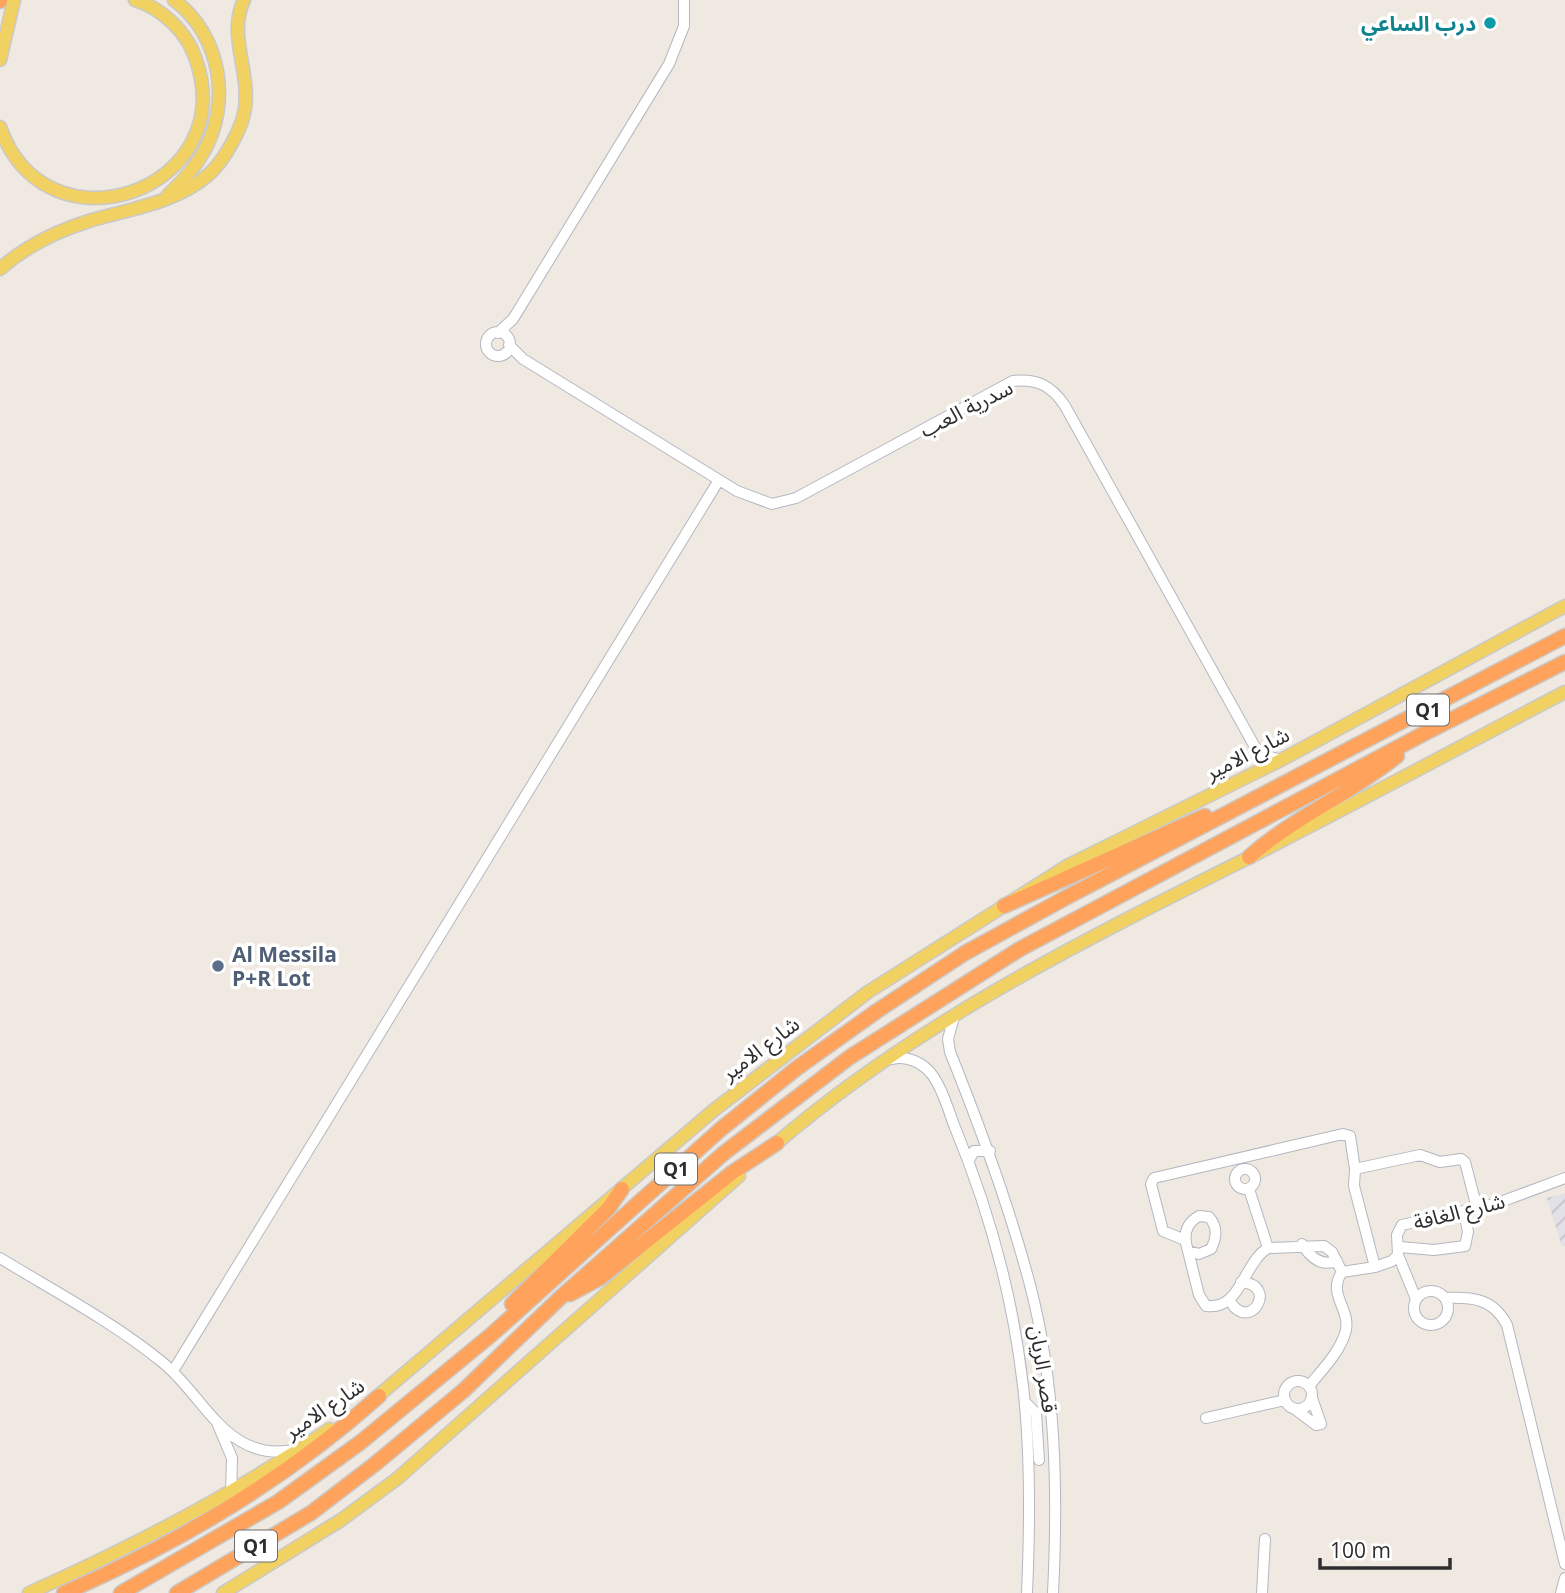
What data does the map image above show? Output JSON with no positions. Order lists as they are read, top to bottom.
{
  "streets": {
    "highway": ["Q1", "شارع الامير"],
    "street": ["سدرية العب", "شارع الغافة", "قصر الريان"]
  },
  "places": ["درب الساعي", "Al Messila P+R Lot"],
  "scale_bar": "100 m"
}
